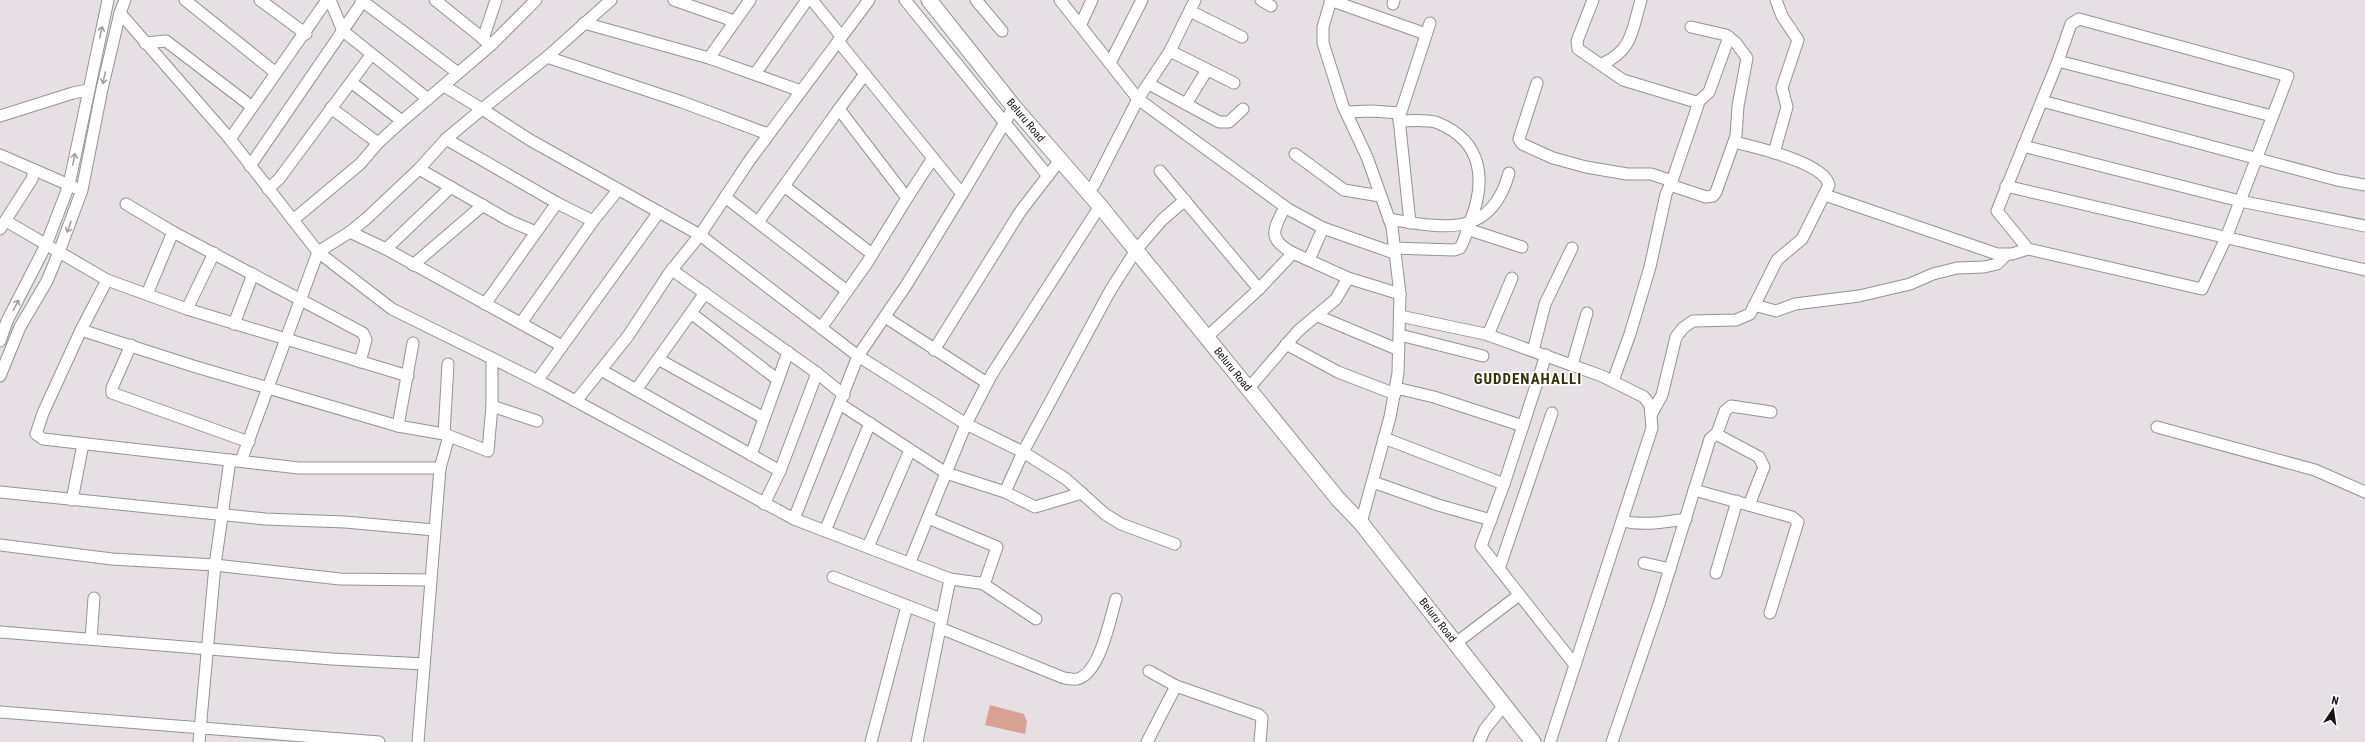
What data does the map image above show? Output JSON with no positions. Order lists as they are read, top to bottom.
{
  "streets": {
    "highway": ["Beluru Road"]
  },
  "districts": ["GUDDENAHALLI"],
  "north": "top"
}
